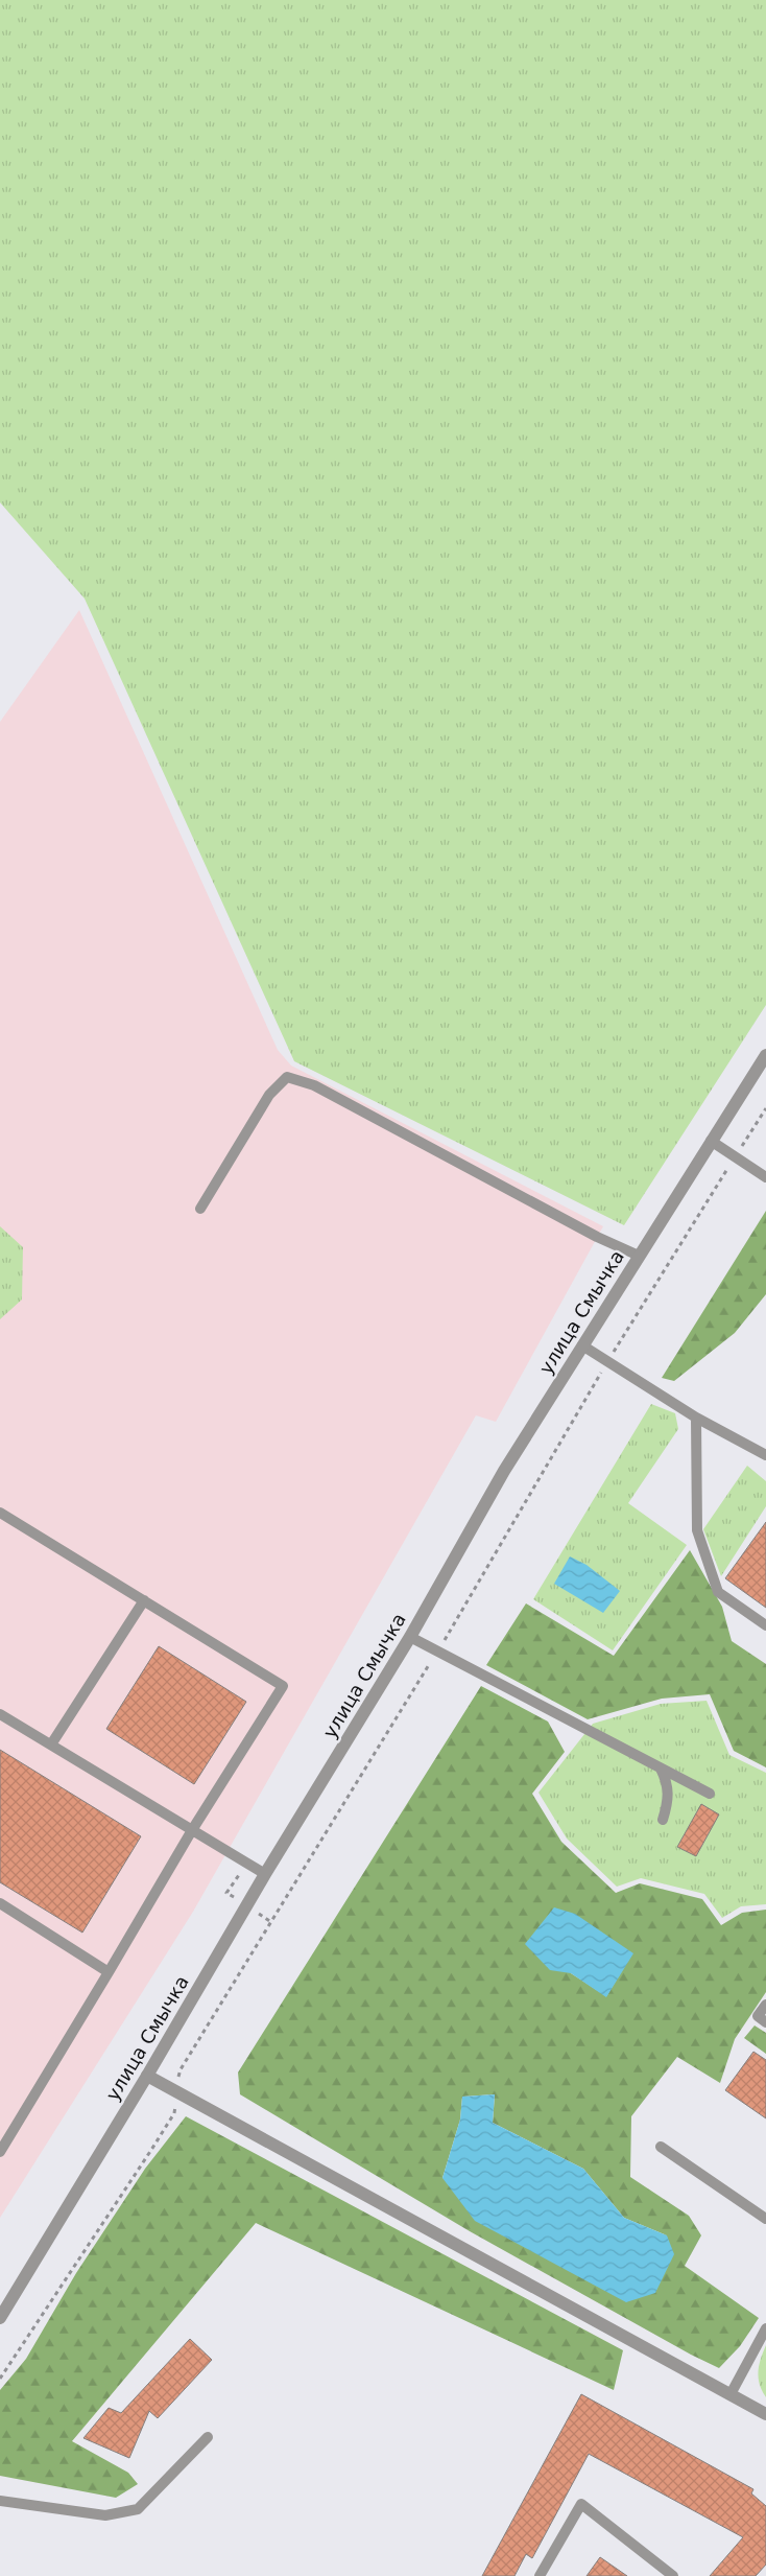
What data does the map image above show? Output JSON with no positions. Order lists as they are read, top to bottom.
{
  "streets": {
    "street": ["улица Смычка"]
  }
}
